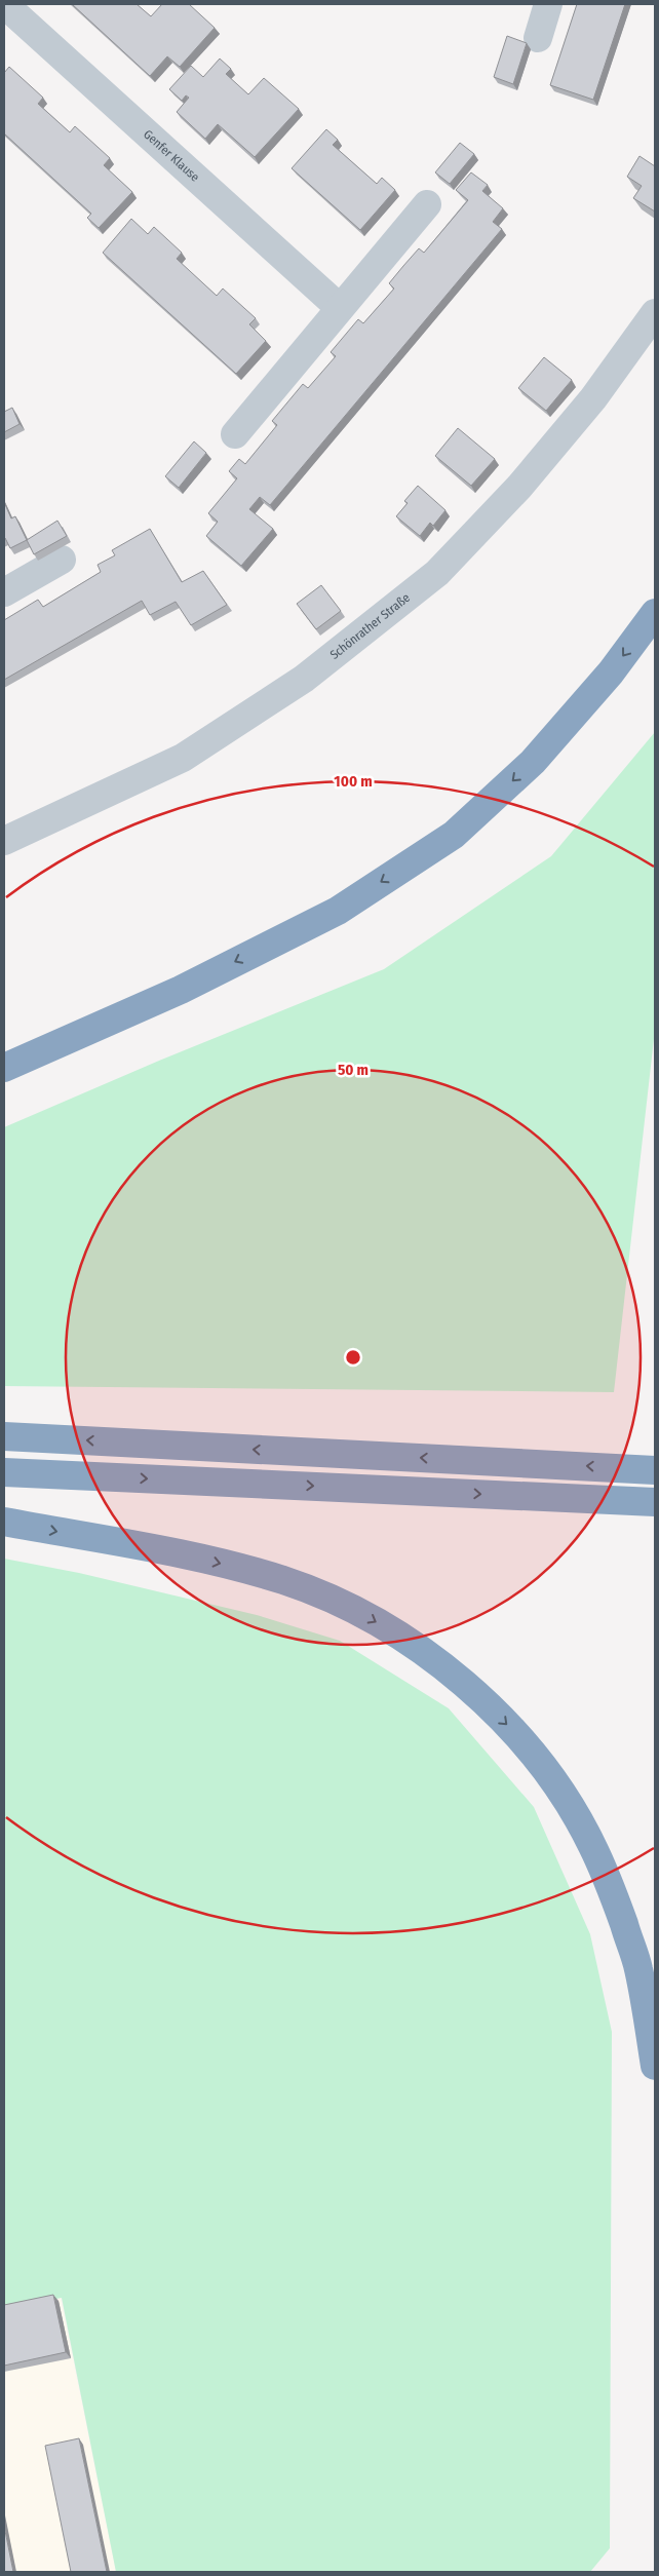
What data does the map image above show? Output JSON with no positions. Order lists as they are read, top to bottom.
{
  "streets": {
    "street": ["Genfer Klause", "Schönrather Straße"]
  },
  "rings": ["100 m", "50 m"]
}
